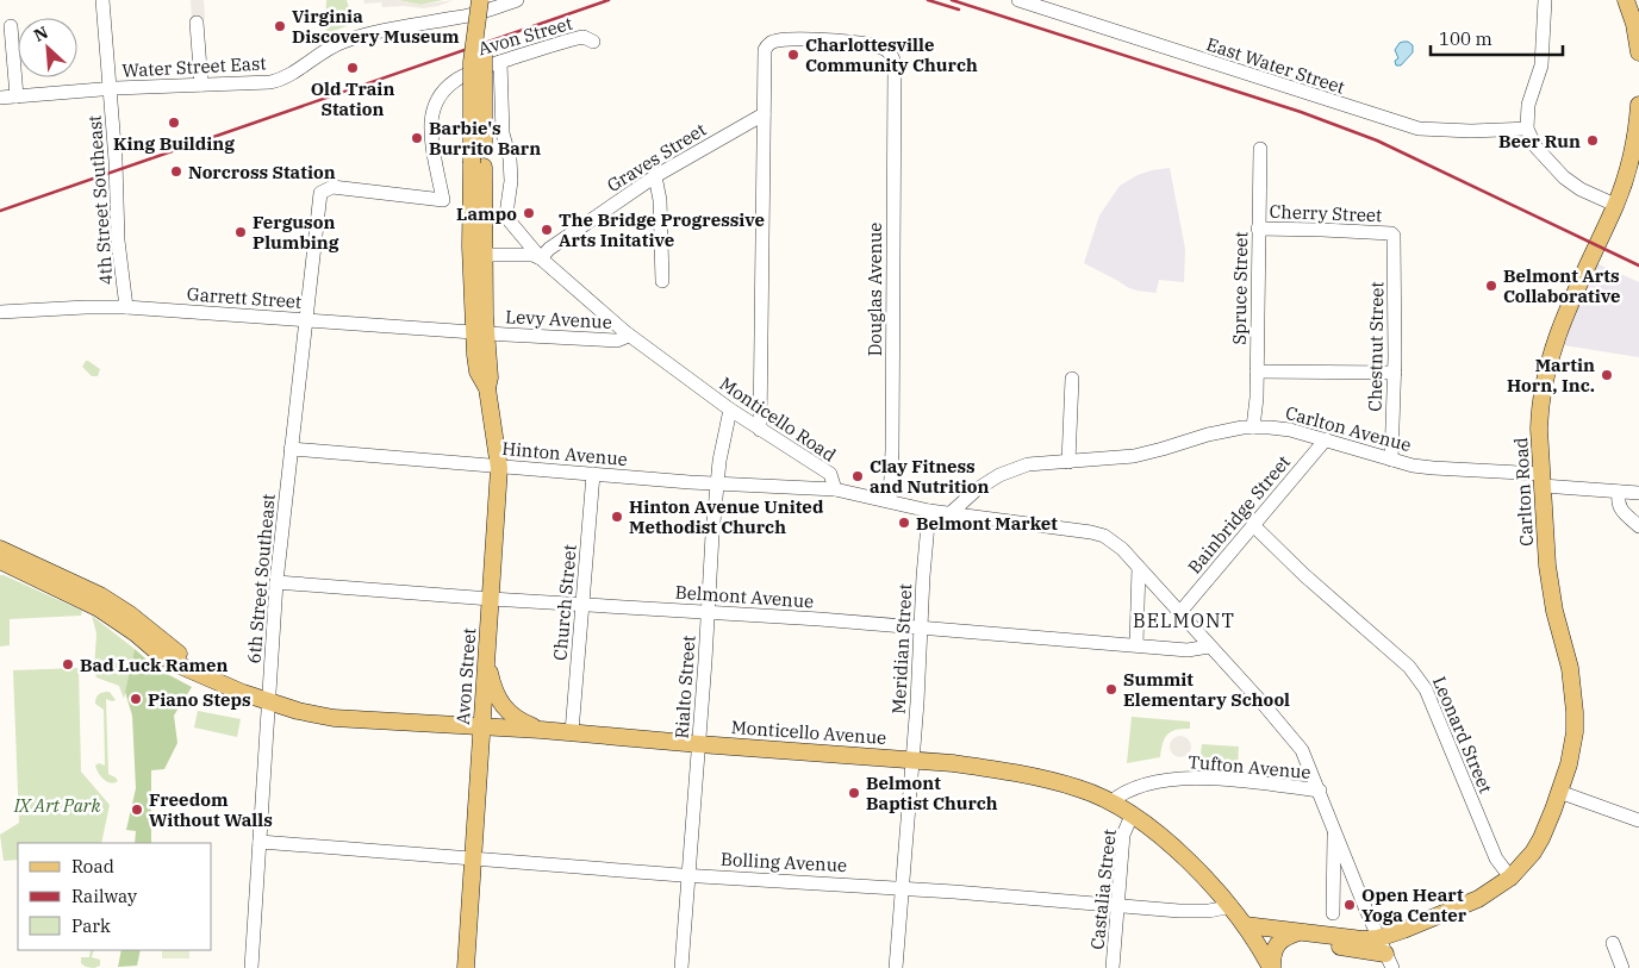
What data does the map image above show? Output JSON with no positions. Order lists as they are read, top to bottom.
{
  "streets": {
    "main road": [
      "Avon Street",
      "Carlton Road",
      "Monticello Avenue",
      "Bolling Avenue"
    ],
    "street": [
      "East Water Street",
      "Water Street East",
      "Graves Street",
      "4th Street Southeast",
      "Cherry Street",
      "Spruce Street",
      "Douglas Avenue",
      "Garrett Street",
      "Levy Avenue",
      "Chestnut Street",
      "Monticello Road",
      "Carlton Avenue",
      "Hinton Avenue",
      "Bainbridge Street",
      "6th Street Southeast",
      "Belmont Avenue",
      "Church Street",
      "Meridian Street",
      "Rialto Street",
      "Leonard Street",
      "Tufton Avenue",
      "Castalia Street"
    ]
  },
  "crossings": [
    ["Avon Street", "Garrett Street"],
    ["Avon Street", "Levy Avenue"],
    ["Avon Street", "Monticello Road"],
    ["Avon Street", "Hinton Avenue"],
    ["Avon Street", "6th Street Southeast"],
    ["Avon Street", "Belmont Avenue"],
    ["Avon Street", "Monticello Avenue"],
    ["Avon Street", "Bolling Avenue"],
    ["Water Street East", "4th Street Southeast"],
    ["Graves Street", "Douglas Avenue"],
    ["Graves Street", "Monticello Road"],
    ["4th Street Southeast", "Garrett Street"],
    ["Cherry Street", "Spruce Street"],
    ["Cherry Street", "Chestnut Street"],
    ["Spruce Street", "Carlton Avenue"],
    ["Douglas Avenue", "Monticello Road"],
    ["Garrett Street", "Levy Avenue"],
    ["Garrett Street", "6th Street Southeast"],
    ["Levy Avenue", "Monticello Road"],
    ["Chestnut Street", "Carlton Avenue"],
    ["Monticello Road", "Carlton Avenue"],
    ["Monticello Road", "Hinton Avenue"],
    ["Monticello Road", "Carlton Road"],
    ["Monticello Road", "Bainbridge Street"],
    ["Monticello Road", "Belmont Avenue"],
    ["Monticello Road", "Meridian Street"],
    ["Monticello Road", "Rialto Street"],
    ["Monticello Road", "Tufton Avenue"],
    ["Monticello Road", "Bolling Avenue"],
    ["Carlton Avenue", "Carlton Road"],
    ["Carlton Avenue", "Bainbridge Street"],
    ["Hinton Avenue", "6th Street Southeast"],
    ["Hinton Avenue", "Church Street"],
    ["Hinton Avenue", "Rialto Street"],
    ["Carlton Road", "Leonard Street"],
    ["Carlton Road", "Bolling Avenue"],
    ["Bainbridge Street", "Leonard Street"],
    ["6th Street Southeast", "Belmont Avenue"],
    ["6th Street Southeast", "Monticello Avenue"],
    ["6th Street Southeast", "Bolling Avenue"],
    ["Belmont Avenue", "Church Street"],
    ["Belmont Avenue", "Meridian Street"],
    ["Belmont Avenue", "Rialto Street"],
    ["Church Street", "Monticello Avenue"],
    ["Meridian Street", "Monticello Avenue"],
    ["Meridian Street", "Bolling Avenue"],
    ["Rialto Street", "Monticello Avenue"],
    ["Rialto Street", "Bolling Avenue"],
    ["Monticello Avenue", "Tufton Avenue"],
    ["Monticello Avenue", "Bolling Avenue"],
    ["Monticello Avenue", "Castalia Street"],
    ["Bolling Avenue", "Castalia Street"]
  ],
  "districts": ["BELMONT"],
  "parks": ["IX Art Park"],
  "places": [
    "Virginia Discovery Museum",
    "Charlottesville Community Church",
    "Old Train Station",
    "King Building",
    "Barbie's Burrito Barn",
    "Beer Run",
    "Norcross Station",
    "Lampo",
    "The Bridge Progressive Arts Initative",
    "Ferguson Plumbing",
    "Belmont Arts Collaborative",
    "Martin Horn, Inc.",
    "Clay Fitness and Nutrition",
    "Hinton Avenue United Methodist Church",
    "Belmont Market",
    "Bad Luck Ramen",
    "Summit Elementary School",
    "Piano Steps",
    "Belmont Baptist Church",
    "Freedom Without Walls",
    "Open Heart Yoga Center"
  ],
  "legend": ["Road", "Railway", "Park"],
  "scale_bar": "100 m",
  "north": "top left"
}
